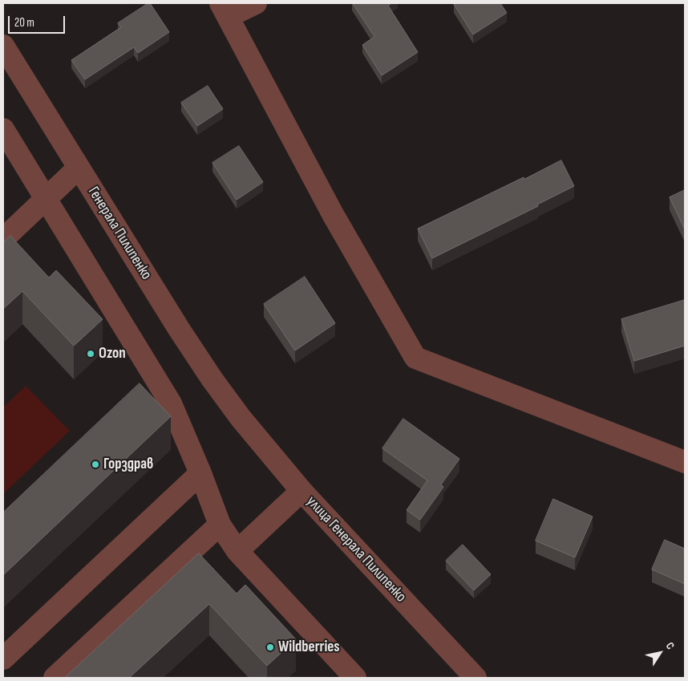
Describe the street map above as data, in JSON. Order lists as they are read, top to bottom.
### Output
{
  "streets": {
    "street": ["Генерала Пилипенко", "улица Генерала Пилипенко"]
  },
  "crossings": [
    ["Генерала Пилипенко", "улица Генерала Пилипенко"]
  ],
  "places": ["Ozon", "Горздрав", "Wildberries"],
  "scale_bar": "20 m",
  "north": "top right"
}
